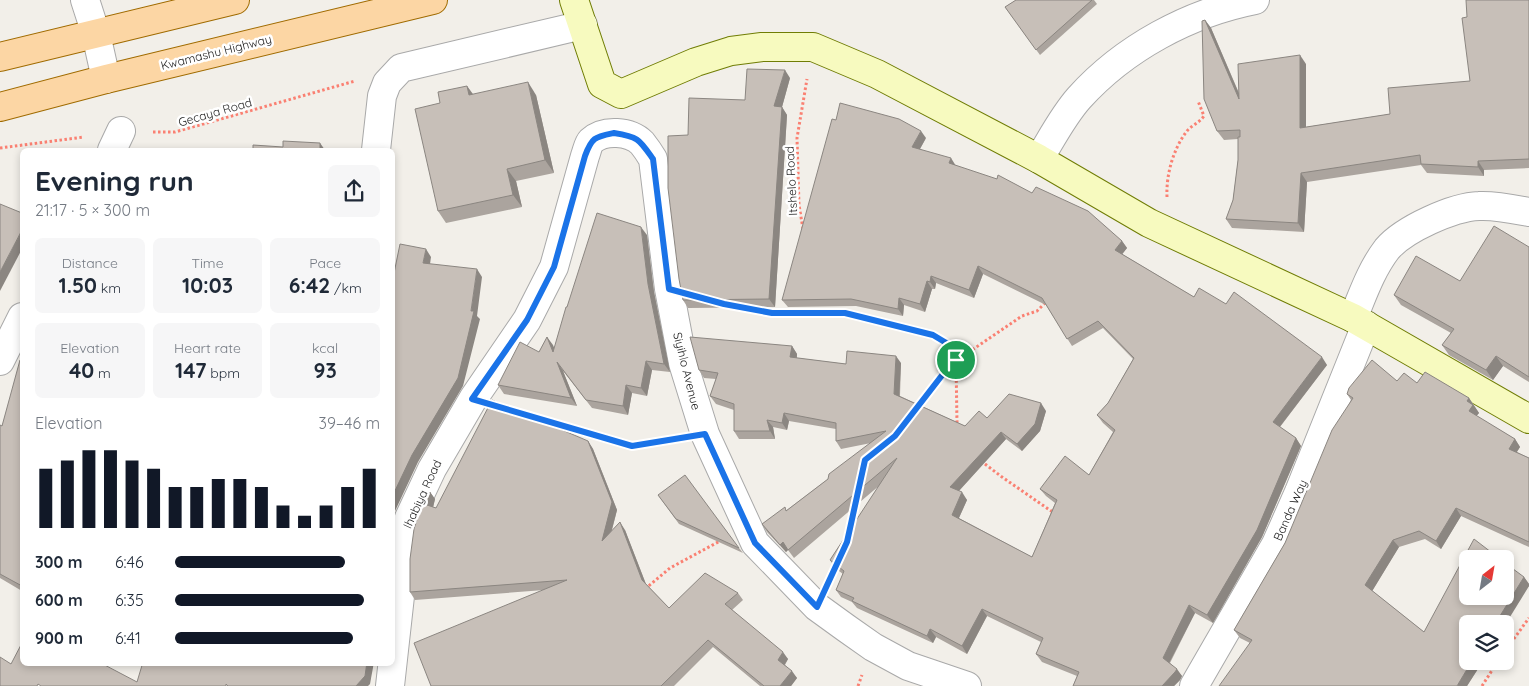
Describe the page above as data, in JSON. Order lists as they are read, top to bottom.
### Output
{
  "streets": {
    "main road": ["Kwamashu Highway"],
    "street": ["Siyihlo Avenue", "Ihabiya Road", "Banda Way"],
    "path": ["Gecaya Road", "Itshelo Road"]
  },
  "crossings": [
    ["Siyihlo Avenue", "Ihabiya Road"]
  ],
  "north": "top right",
  "page": {
    "heading": ["Evening run", "21:17 · 5 × 300 m"],
    "stats": [
      ["Distance", "1.50 km"],
      ["Time", "10:03"],
      ["Pace", "6:42 /km"],
      ["Elevation", "40 m"],
      ["Heart rate", "147 bpm"],
      ["kcal", "93"]
    ],
    "chart": ["Elevation", "39–46 m"],
    "list": [
      {
        "name": "300 m",
        "note": "6:46"
      },
      {
        "name": "600 m",
        "note": "6:35"
      },
      {
        "name": "900 m",
        "note": "6:41"
      }
    ]
  }
}
